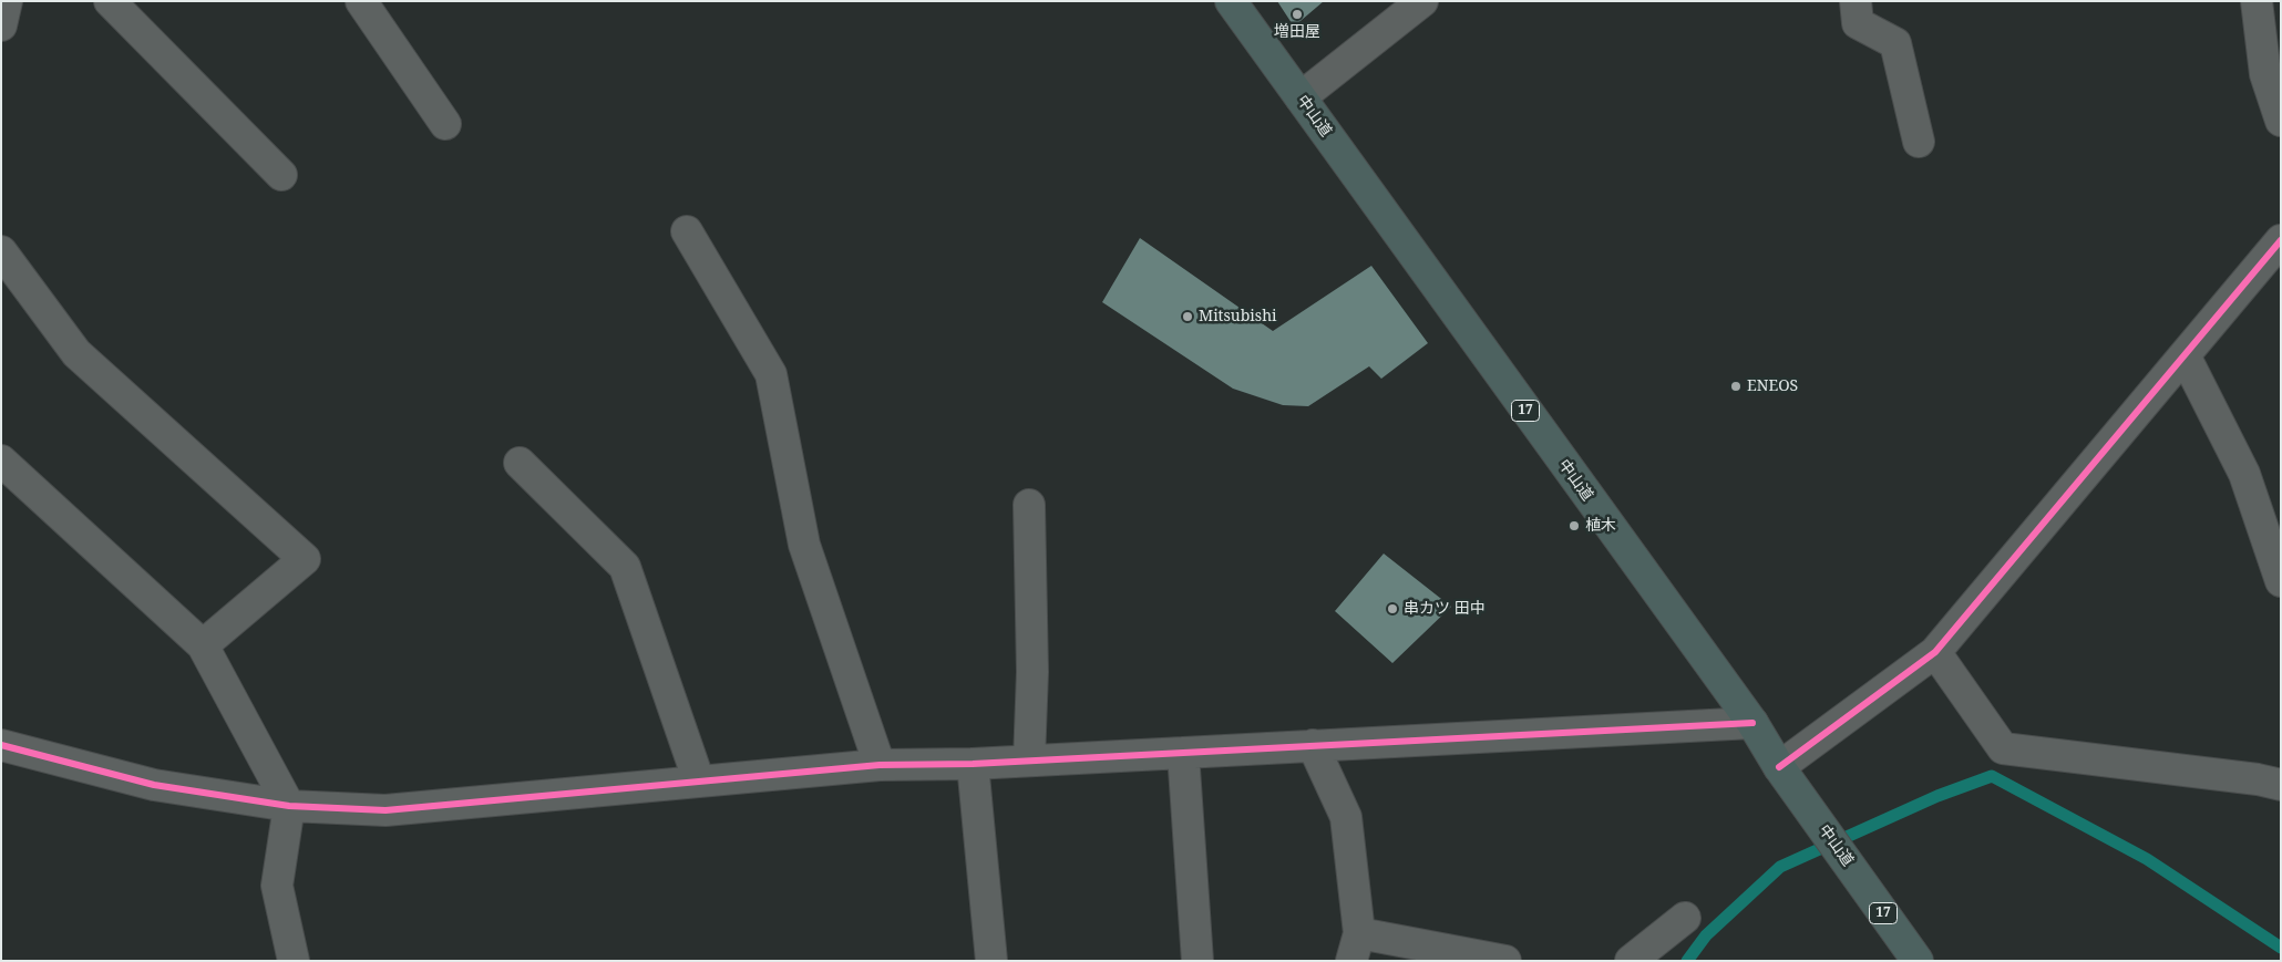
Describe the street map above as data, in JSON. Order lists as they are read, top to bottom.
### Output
{
  "streets": {
    "highway": ["中山道", "17"]
  },
  "places": [
    "増田屋",
    "Mitsubishi",
    "ENEOS",
    "植木",
    "串カツ 田中"
  ]
}
